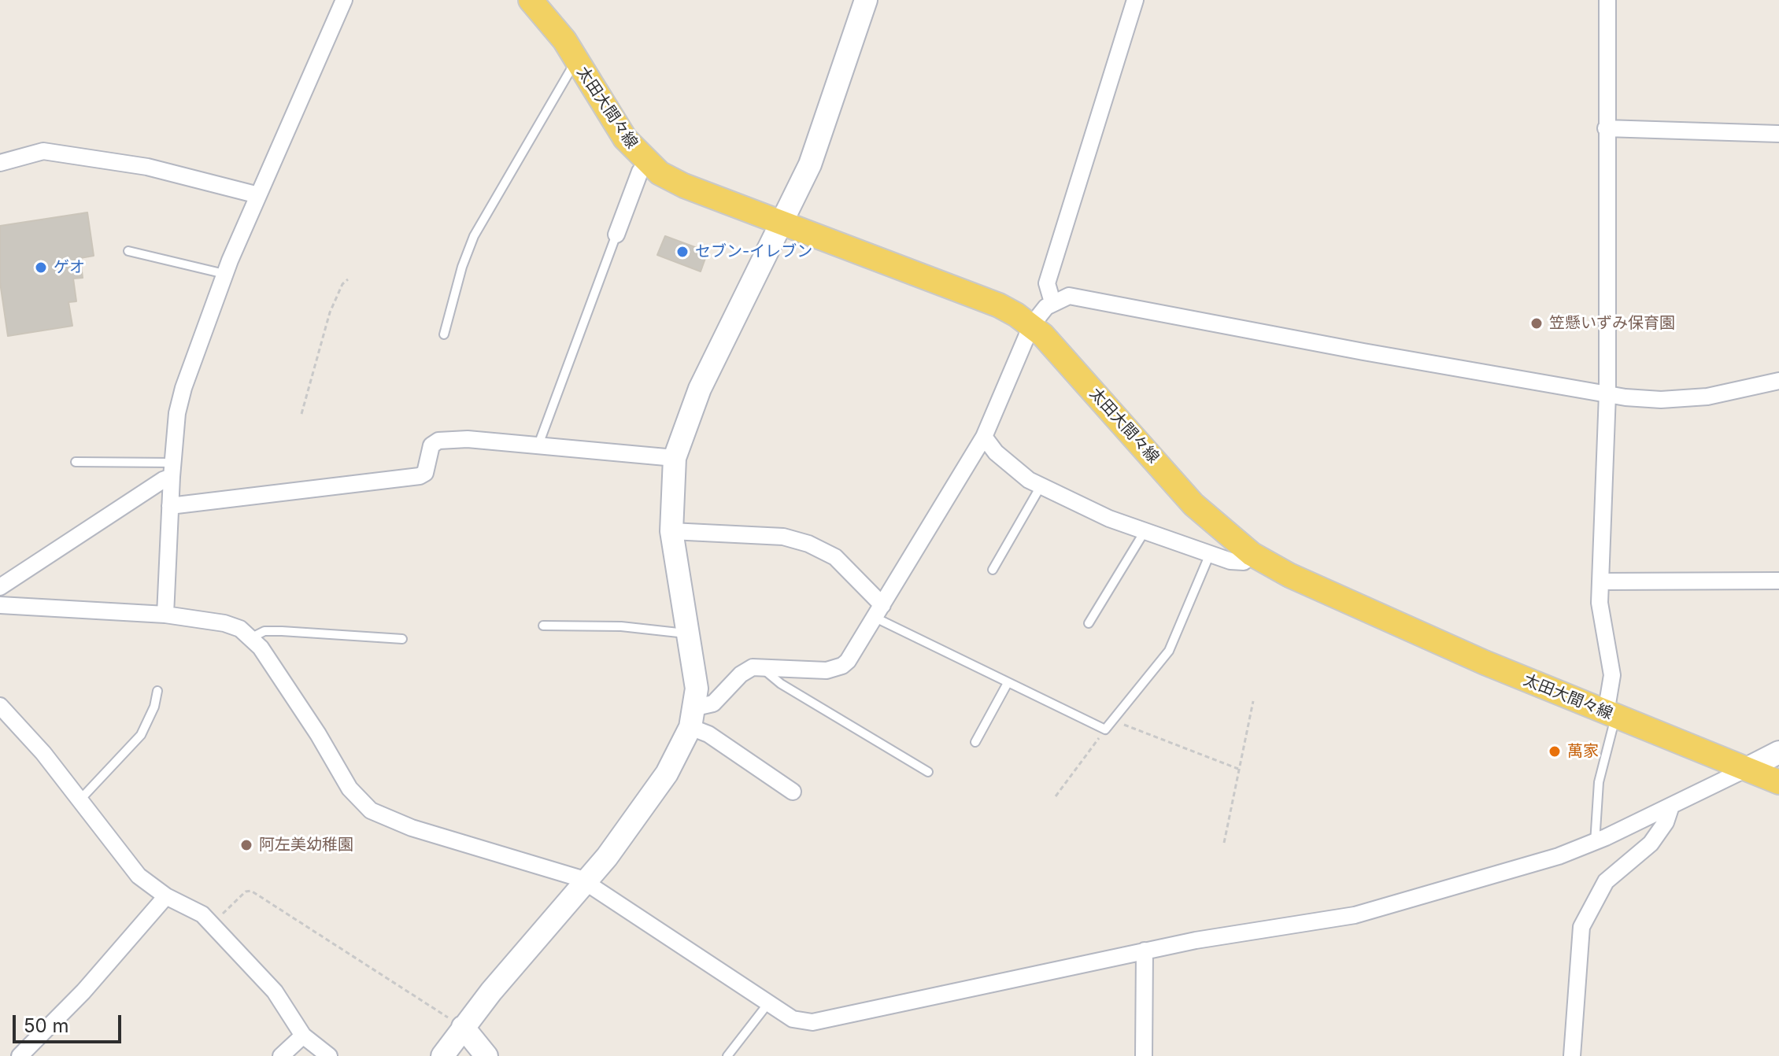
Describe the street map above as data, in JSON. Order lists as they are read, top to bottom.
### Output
{
  "streets": {
    "main road": ["太田大間々線"]
  },
  "places": [
    "セブン-イレブン",
    "ゲオ",
    "笠懸いずみ保育園",
    "萬家",
    "阿左美幼稚園"
  ],
  "scale_bar": "50 m"
}
